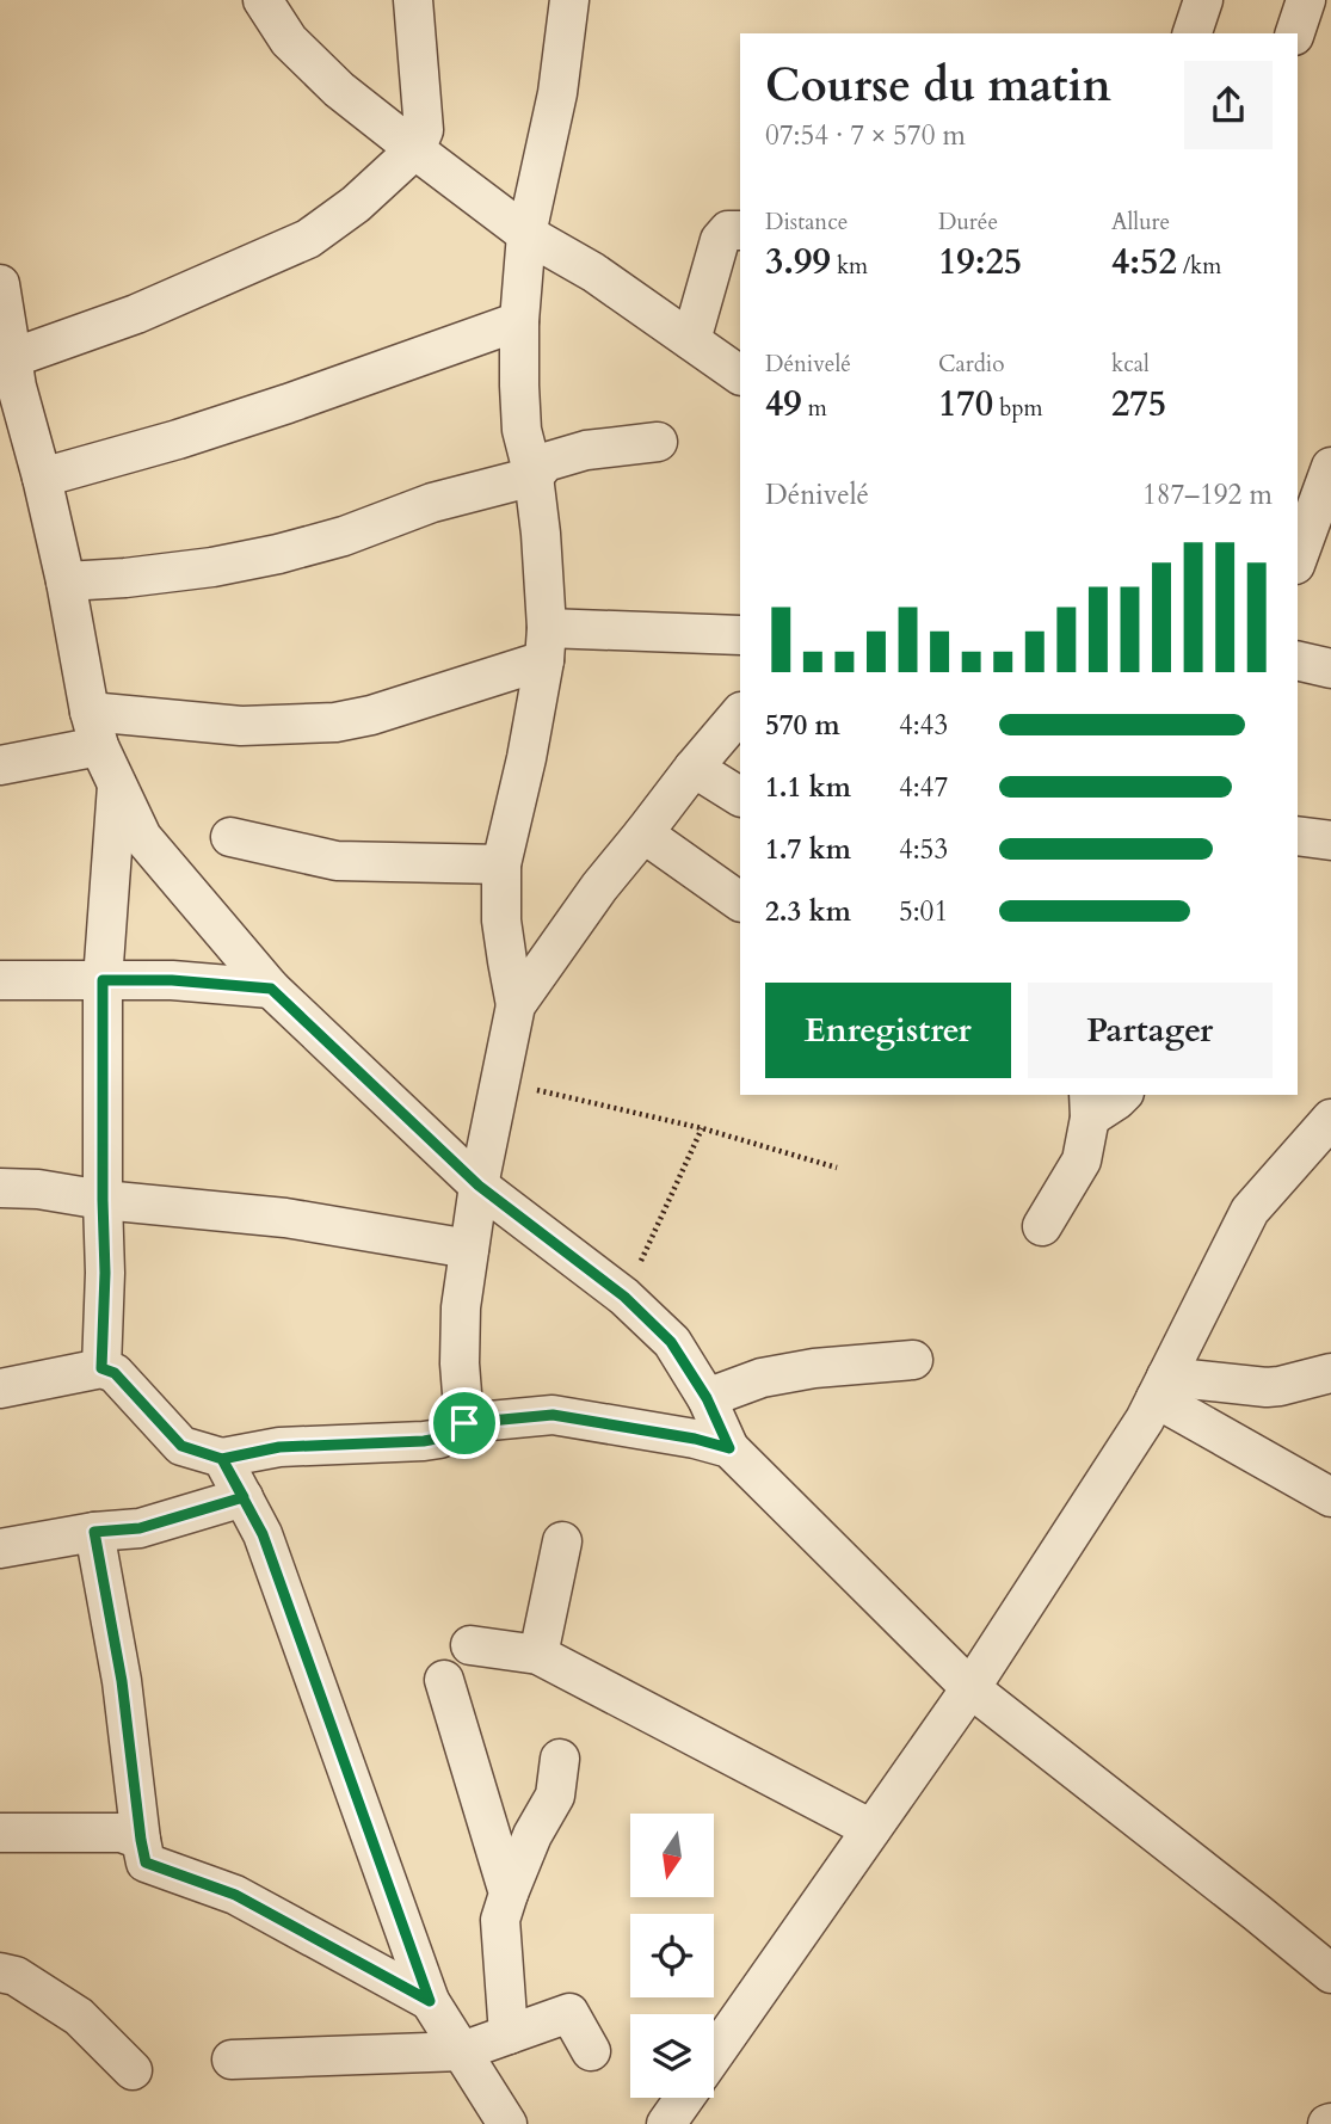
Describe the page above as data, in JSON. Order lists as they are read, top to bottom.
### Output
{
  "north": "bottom",
  "page": {
    "heading": ["Course du matin", "07:54 · 7 × 570 m"],
    "stats": [
      ["Distance", "3.99 km"],
      ["Durée", "19:25"],
      ["Allure", "4:52 /km"],
      ["Dénivelé", "49 m"],
      ["Cardio", "170 bpm"],
      ["kcal", "275"]
    ],
    "chart": ["Dénivelé", "187–192 m"],
    "list": [
      {
        "name": "570 m",
        "note": "4:43"
      },
      {
        "name": "1.1 km",
        "note": "4:47"
      },
      {
        "name": "1.7 km",
        "note": "4:53"
      },
      {
        "name": "2.3 km",
        "note": "5:01"
      }
    ],
    "buttons": ["Enregistrer", "Partager"]
  }
}
